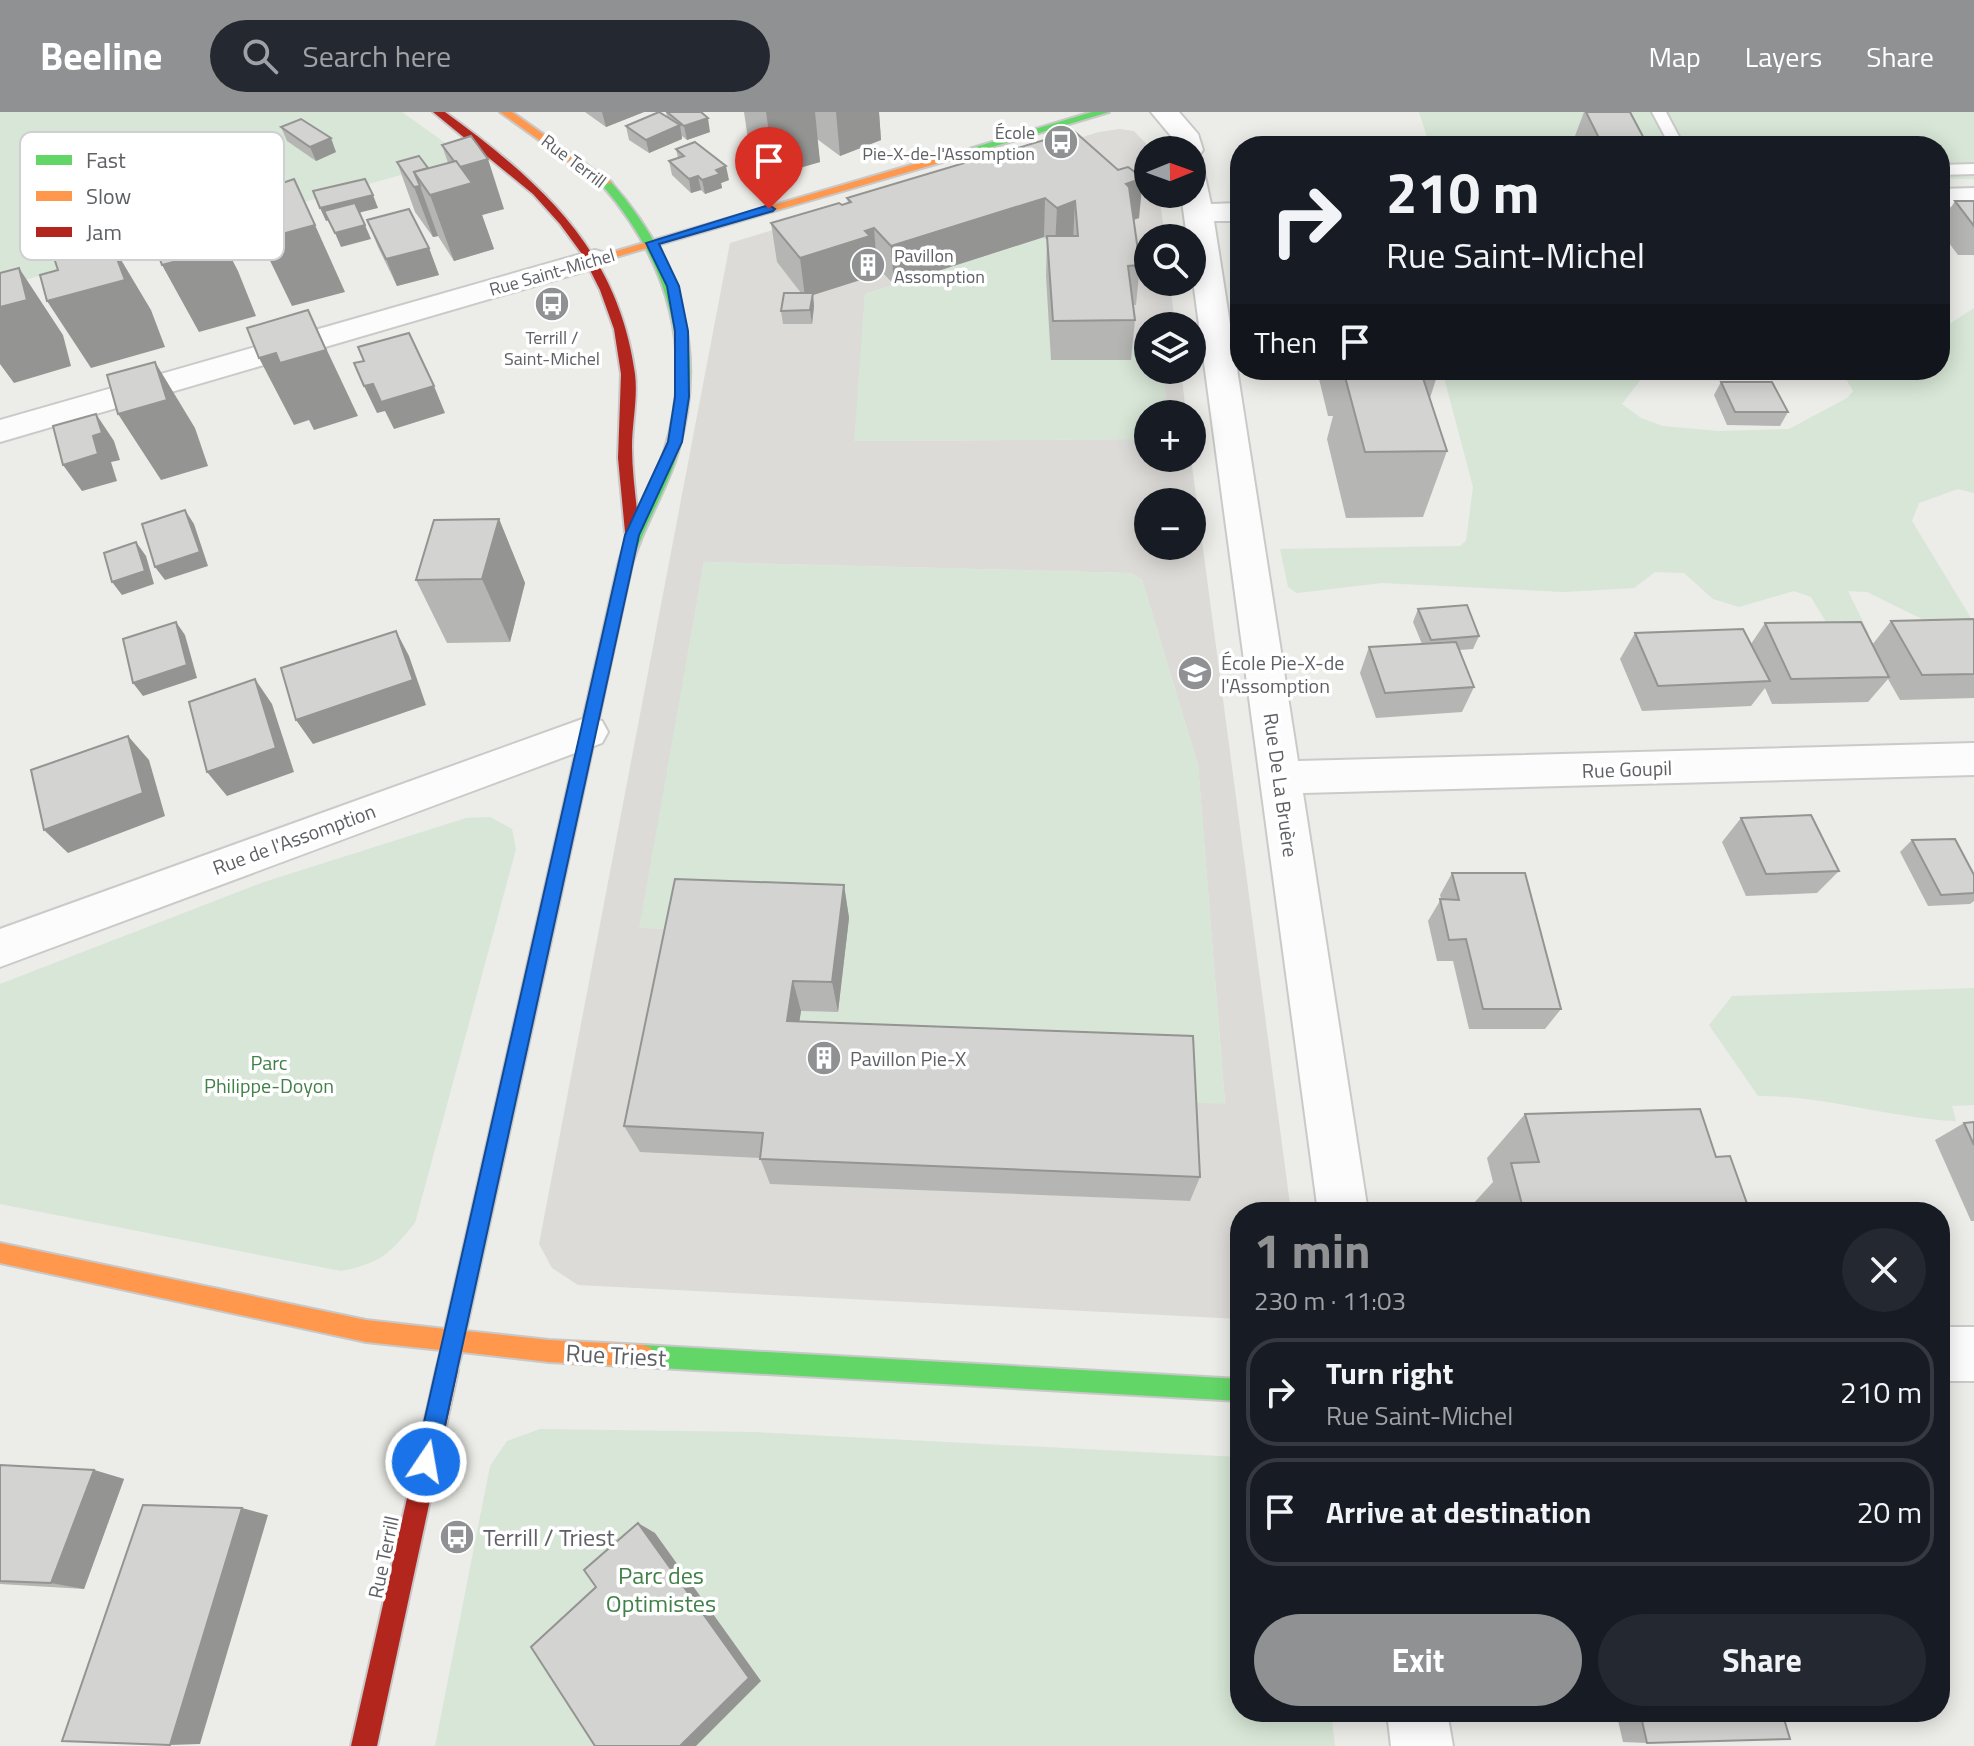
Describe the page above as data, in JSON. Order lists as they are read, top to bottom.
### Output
{
  "streets": {
    "street": [
      "Rue Terrill",
      "Rue Saint-Michel",
      "Rue Goupil",
      "Rue De La Bruère",
      "Rue de l'Assomption",
      "Rue Triest"
    ]
  },
  "crossings": [
    ["Rue Terrill", "Rue Saint-Michel"],
    ["Rue Terrill", "Rue de l'Assomption"],
    ["Rue Terrill", "Rue Triest"],
    ["Rue Goupil", "Rue De La Bruère"]
  ],
  "parks": ["Parc Philippe-Doyon", "Parc des Optimistes"],
  "places": {
    "bus stop": ["École Pie-X-de-l'Assomption", "Terrill / Saint-Michel", "Terrill / Triest"],
    "building": ["Pavillon Assomption", "Pavillon Pie-X"],
    "school or university": ["École Pie-X-de l'Assomption"]
  },
  "legend": ["Fast", "Slow", "Jam"],
  "north": "right",
  "page": {
    "header": "Beeline",
    "search": "Search here",
    "nav": ["Map", "Layers", "Share"],
    "map_buttons": ["+", "−"],
    "turn": ["210 m", "Rue Saint-Michel"],
    "then": "Then",
    "heading": ["1 min", "230 m · 11:03"],
    "list": [
      {
        "name": "Turn right",
        "note": "Rue Saint-Michel",
        "value": "210 m"
      },
      {
        "name": "Arrive at destination",
        "value": "20 m"
      }
    ],
    "buttons": ["Exit", "Share"]
  }
}
